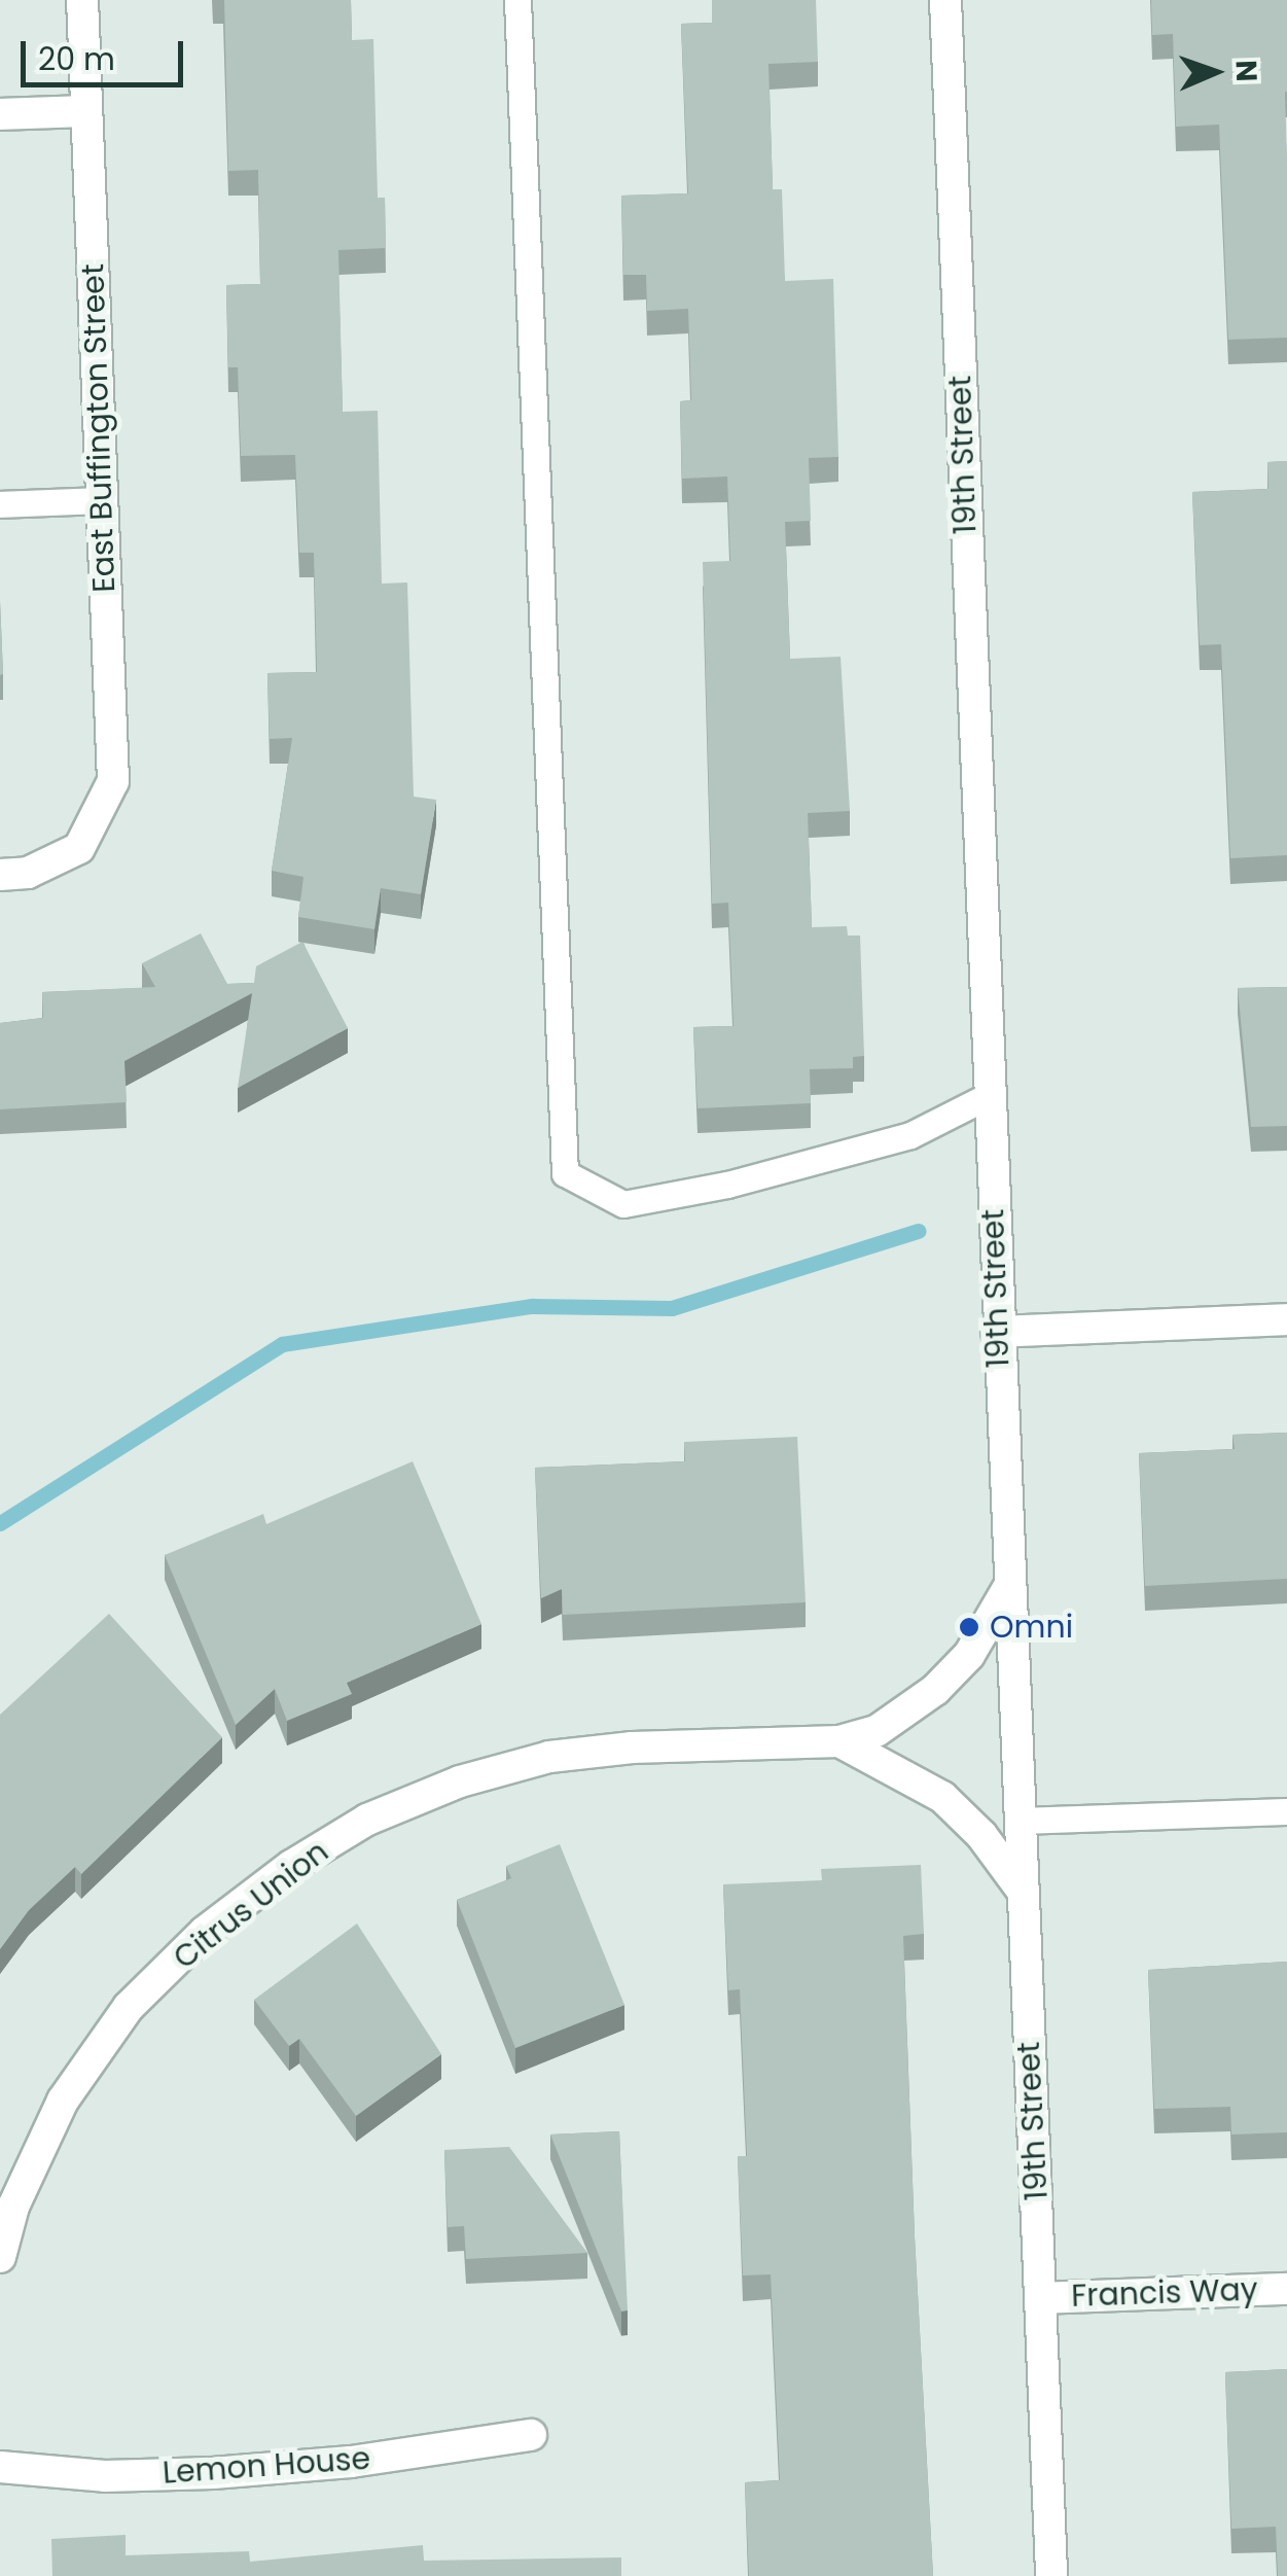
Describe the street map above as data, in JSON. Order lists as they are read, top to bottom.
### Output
{
  "streets": {
    "street": [
      "East Buffington Street",
      "19th Street",
      "Citrus Union",
      "Francis Way",
      "Lemon House"
    ]
  },
  "crossings": [
    ["19th Street", "Citrus Union"],
    ["19th Street", "Francis Way"]
  ],
  "places": ["Omni"],
  "scale_bar": "20 m",
  "north": "right"
}
